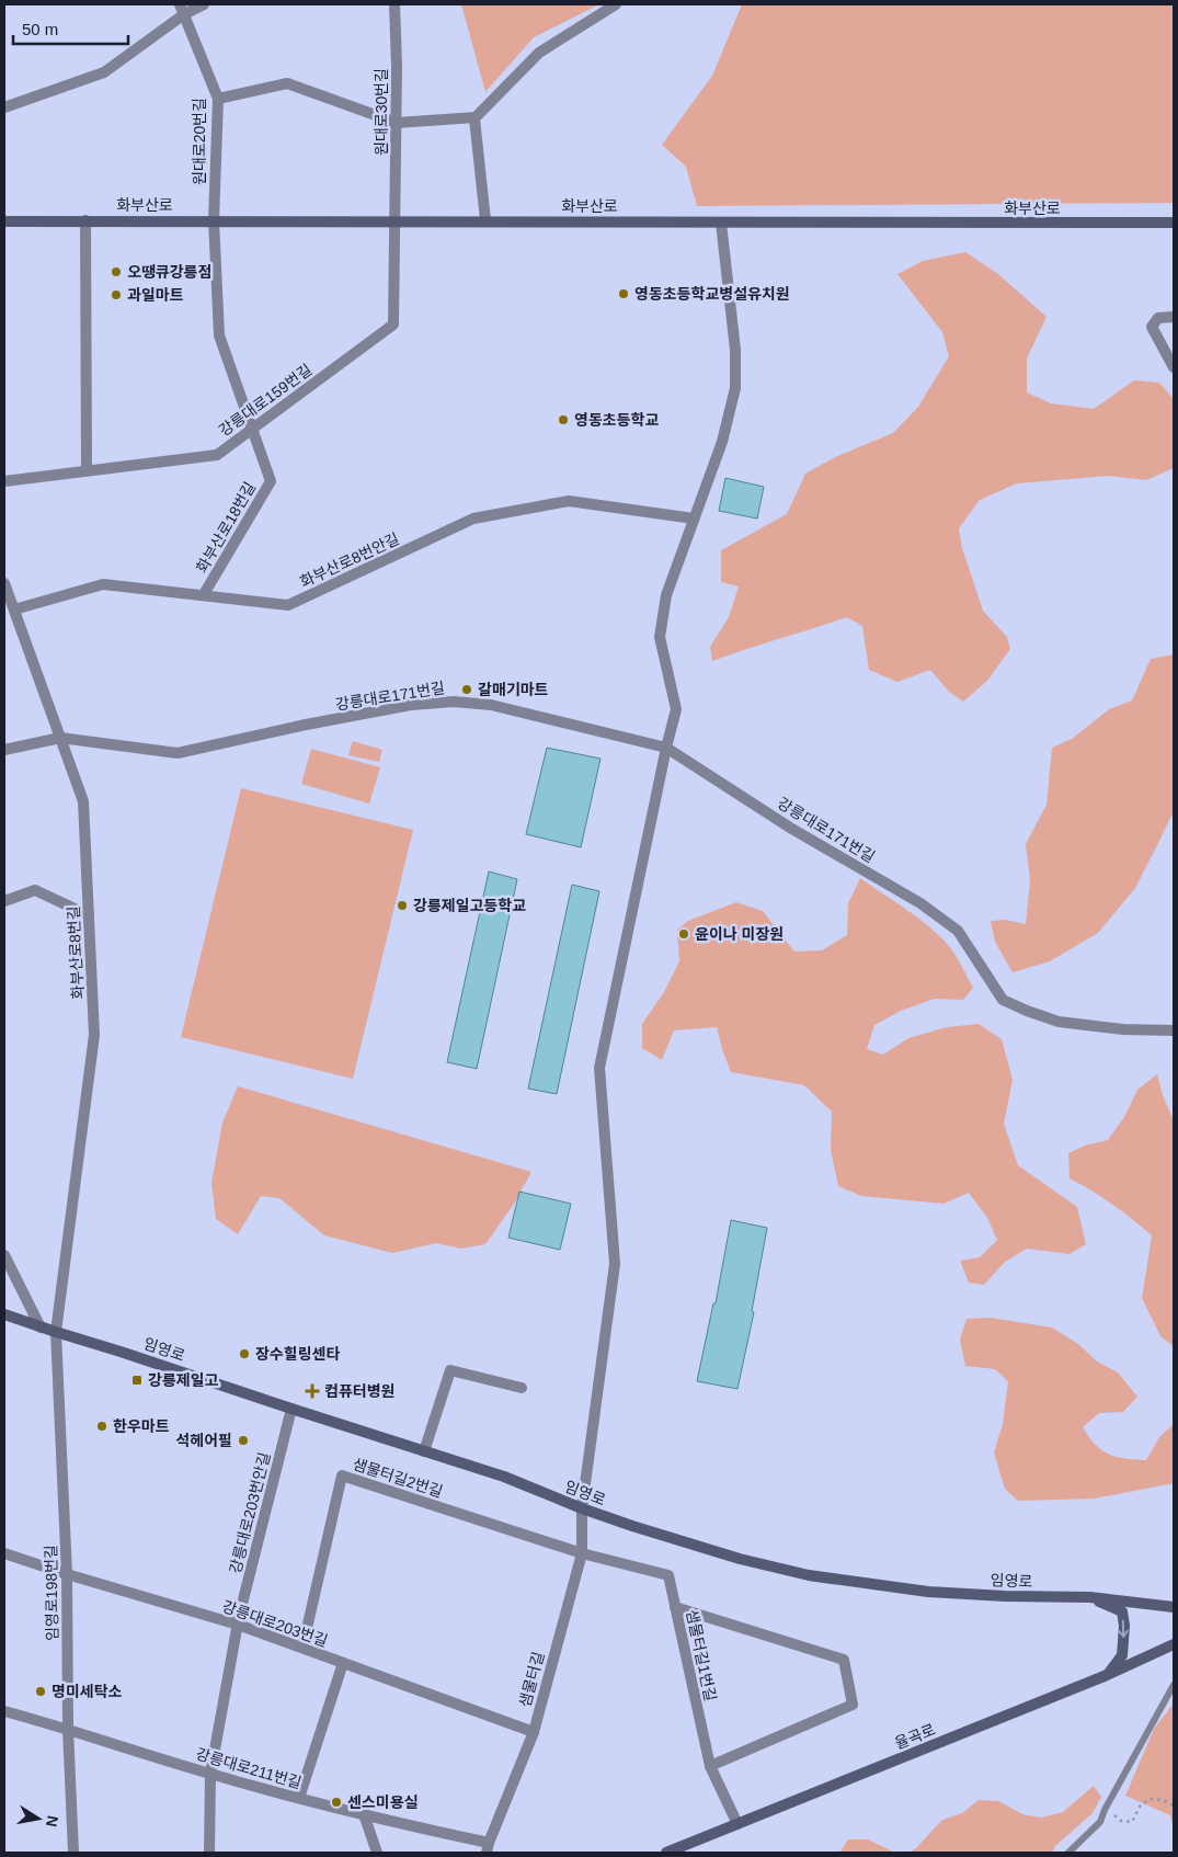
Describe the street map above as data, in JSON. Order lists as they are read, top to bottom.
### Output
{
  "streets": {
    "street": [
      "원대로30번길",
      "원대로20번길",
      "화부산로",
      "강릉대로159번길",
      "화부산로18번길",
      "화부산로8번안길",
      "강릉대로171번길",
      "화부산로8번길",
      "임영로",
      "샘물터길2번길",
      "강릉대로203번안길",
      "임영로198번길",
      "강릉대로203번길",
      "샘물터길1번길",
      "샘물터길",
      "율곡로",
      "강릉대로211번길"
    ]
  },
  "crossings": [
    ["원대로30번길", "화부산로"],
    ["원대로30번길", "강릉대로159번길"],
    ["원대로20번길", "화부산로"],
    ["원대로20번길", "화부산로18번길"],
    ["화부산로", "강릉대로159번길"],
    ["화부산로", "화부산로18번길"],
    ["화부산로", "샘물터길"],
    ["강릉대로159번길", "화부산로18번길"],
    ["화부산로18번길", "화부산로8번안길"],
    ["화부산로8번안길", "화부산로8번길"],
    ["화부산로8번안길", "샘물터길"],
    ["강릉대로171번길", "화부산로8번길"],
    ["강릉대로171번길", "샘물터길"],
    ["화부산로8번길", "임영로"],
    ["화부산로8번길", "임영로198번길"],
    ["임영로", "강릉대로203번안길"],
    ["임영로", "임영로198번길"],
    ["임영로", "샘물터길"],
    ["샘물터길2번길", "강릉대로203번길"],
    ["샘물터길2번길", "샘물터길1번길"],
    ["샘물터길2번길", "샘물터길"],
    ["강릉대로203번안길", "강릉대로203번길"],
    ["강릉대로203번안길", "강릉대로211번길"],
    ["임영로198번길", "강릉대로203번길"],
    ["임영로198번길", "강릉대로211번길"],
    ["강릉대로203번길", "샘물터길"],
    ["샘물터길1번길", "샘물터길"],
    ["샘물터길1번길", "율곡로"],
    ["샘물터길", "강릉대로211번길"]
  ],
  "places": {
    "other": [
      "오땡큐강릉점",
      "영동초등학교병설유치원",
      "과일마트",
      "영동초등학교",
      "갈매기마트",
      "강릉제일고등학교",
      "윤이나 미장원",
      "장수힐링센타",
      "한우마트",
      "석헤어필",
      "명미세탁소",
      "센스미용실"
    ],
    "transit": ["강릉제일고"],
    "health": ["컴퓨터병원"]
  },
  "scale_bar": "50 m",
  "north": "right"
}
